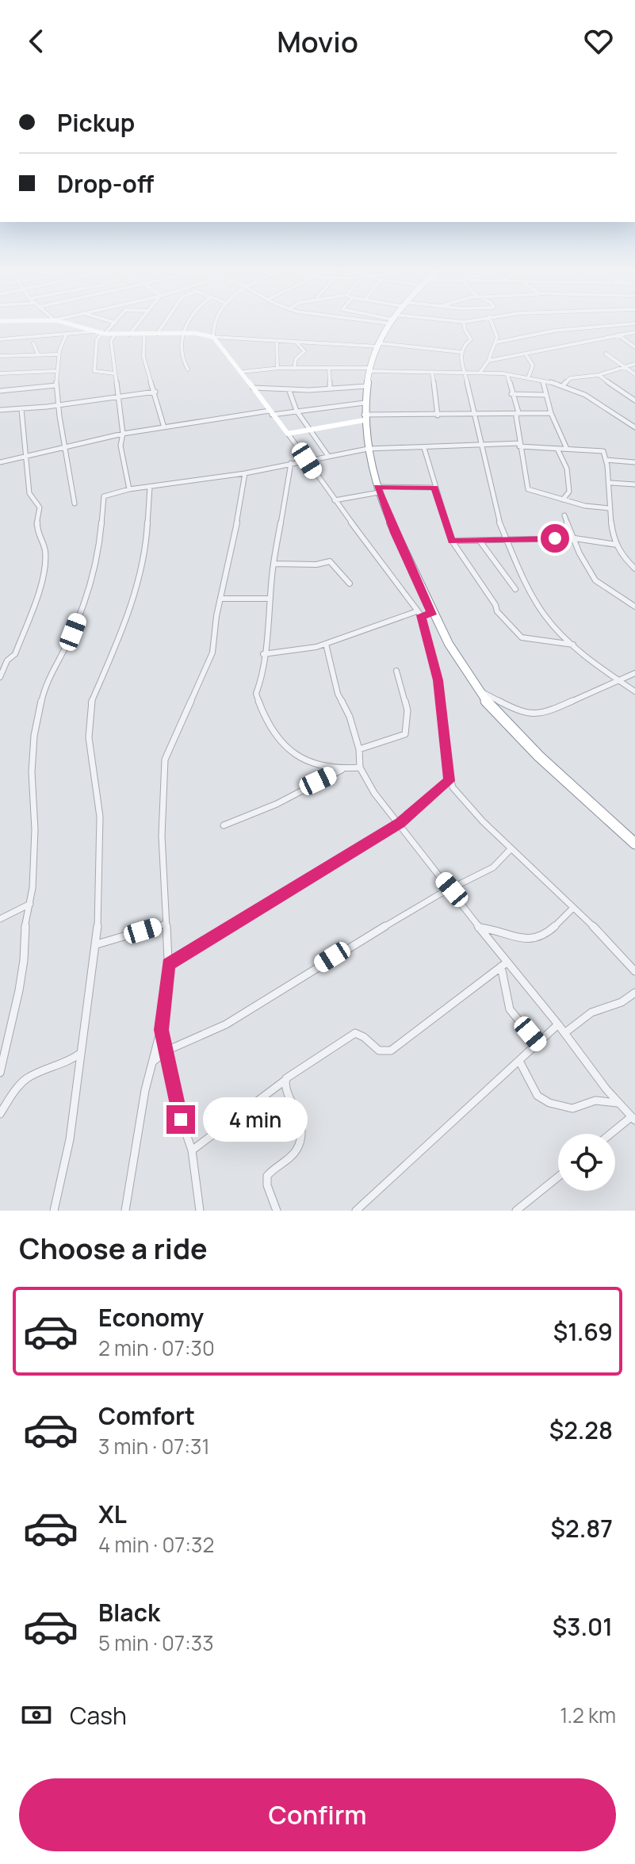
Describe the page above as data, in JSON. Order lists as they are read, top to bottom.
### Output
{
  "page": {
    "header": "Movio",
    "banner": ["Pickup", "Drop-off"],
    "bubble": "4 min",
    "heading": "Choose a ride",
    "list": [
      {
        "name": "Economy",
        "note": "2 min · 07:30",
        "value": "$1.69"
      },
      {
        "name": "Comfort",
        "note": "3 min · 07:31",
        "value": "$2.28"
      },
      {
        "name": "XL",
        "note": "4 min · 07:32",
        "value": "$2.87"
      },
      {
        "name": "Black",
        "note": "5 min · 07:33",
        "value": "$3.01"
      }
    ],
    "pay": ["Cash", "1.2 km"],
    "buttons": "Confirm"
  }
}
